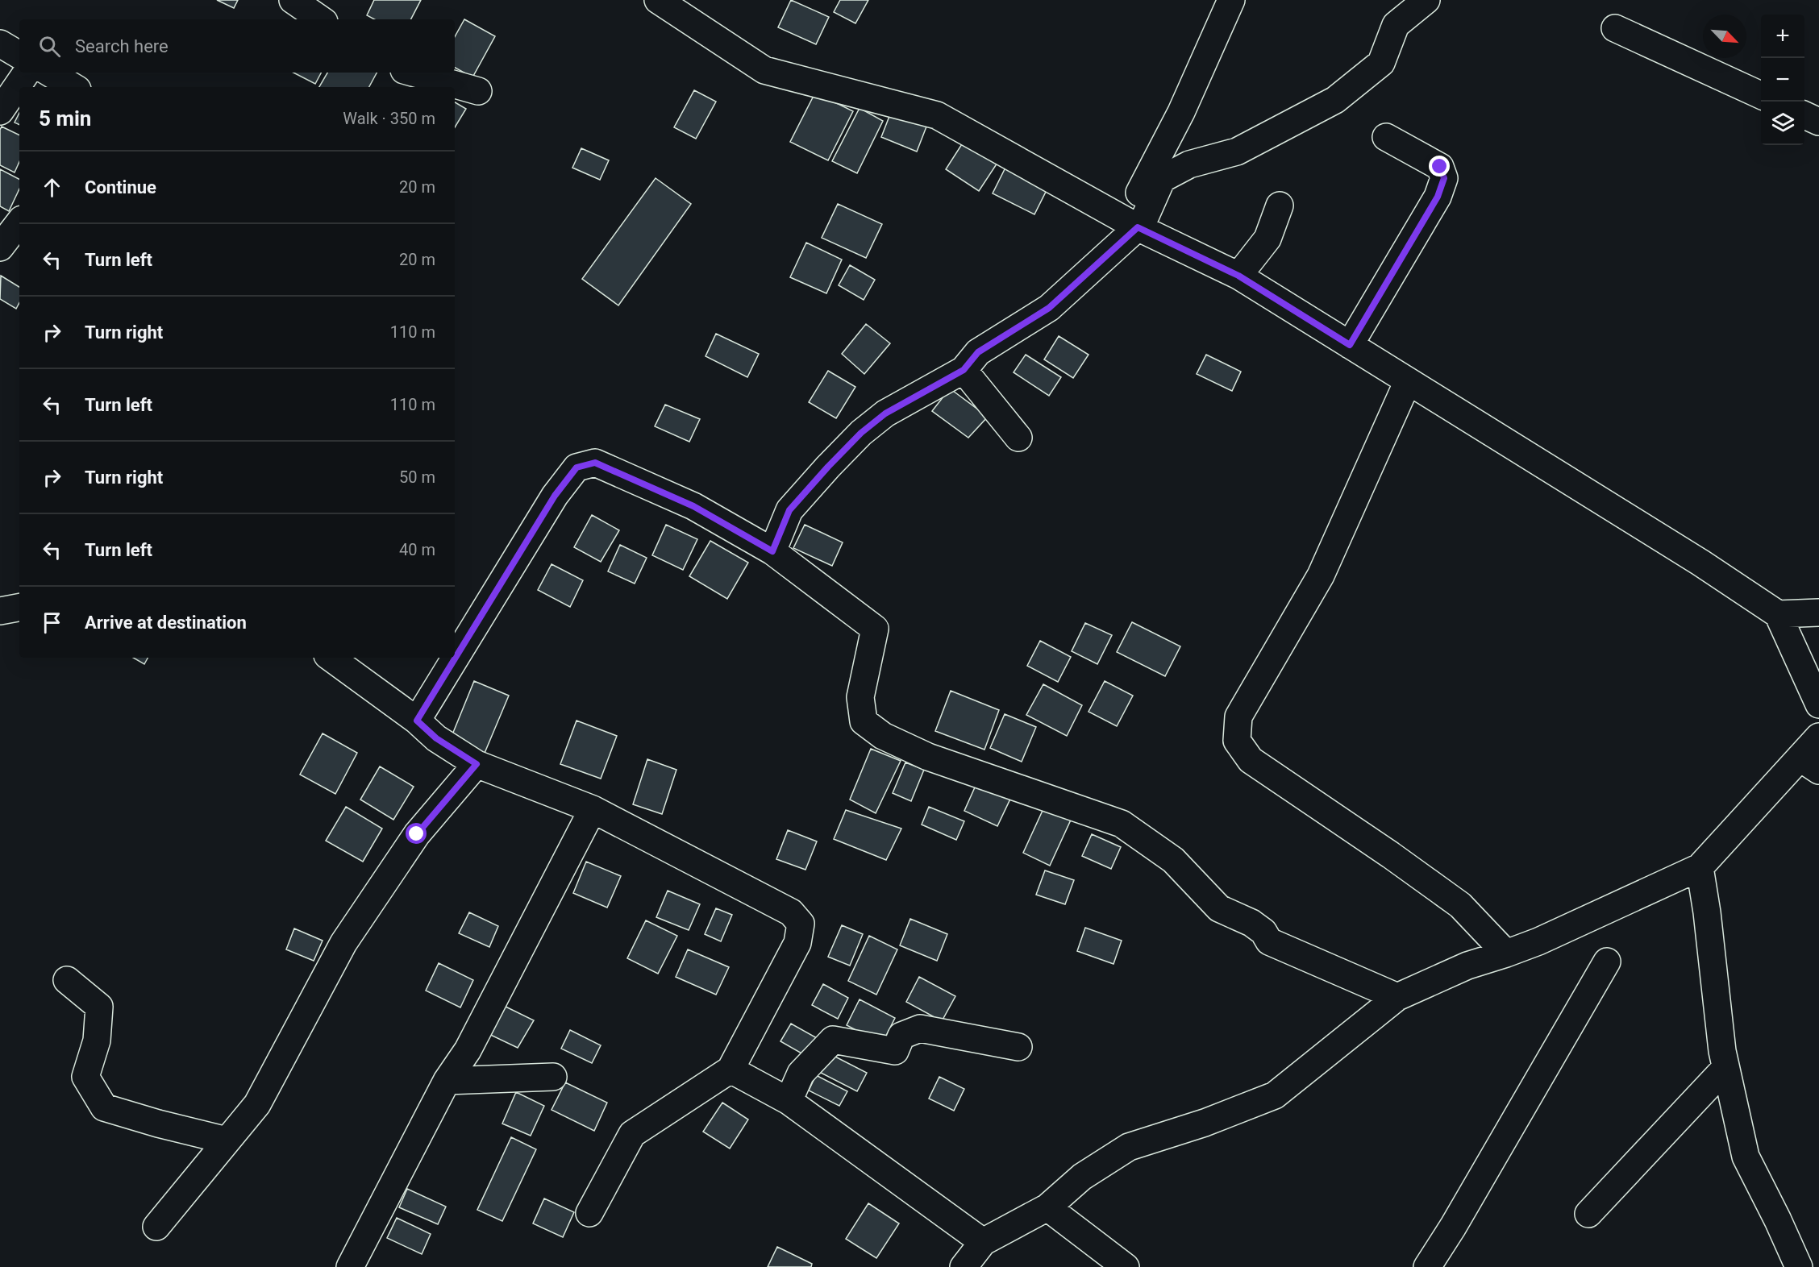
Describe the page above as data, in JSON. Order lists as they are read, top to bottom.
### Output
{
  "north": "bottom right",
  "page": {
    "map_buttons": ["+", "−"],
    "search": "Search here",
    "heading": ["5 min", "Walk · 350 m"],
    "list": [
      ["Continue", "20 m"],
      ["Turn left", "20 m"],
      ["Turn right", "110 m"],
      ["Turn left", "110 m"],
      ["Turn right", "50 m"],
      ["Turn left", "40 m"],
      "Arrive at destination"
    ]
  }
}
